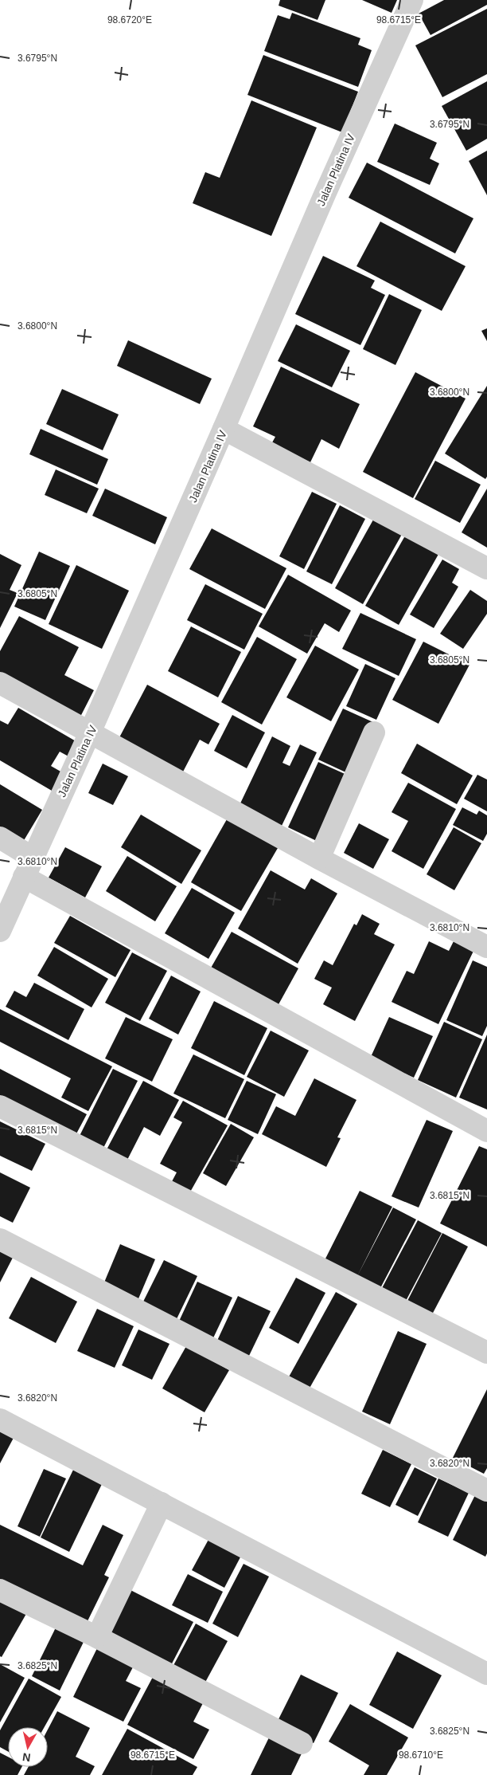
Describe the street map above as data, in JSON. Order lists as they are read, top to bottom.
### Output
{
  "streets": {
    "street": ["Jalan Platina IV"]
  },
  "north": "bottom",
  "coordinates": [
    "98.6720°E",
    "98.6715°E",
    "3.6795°N",
    "3.6800°N",
    "3.6805°N",
    "3.6810°N",
    "3.6815°N",
    "3.6820°N",
    "3.6825°N",
    "98.6710°E"
  ]
}
